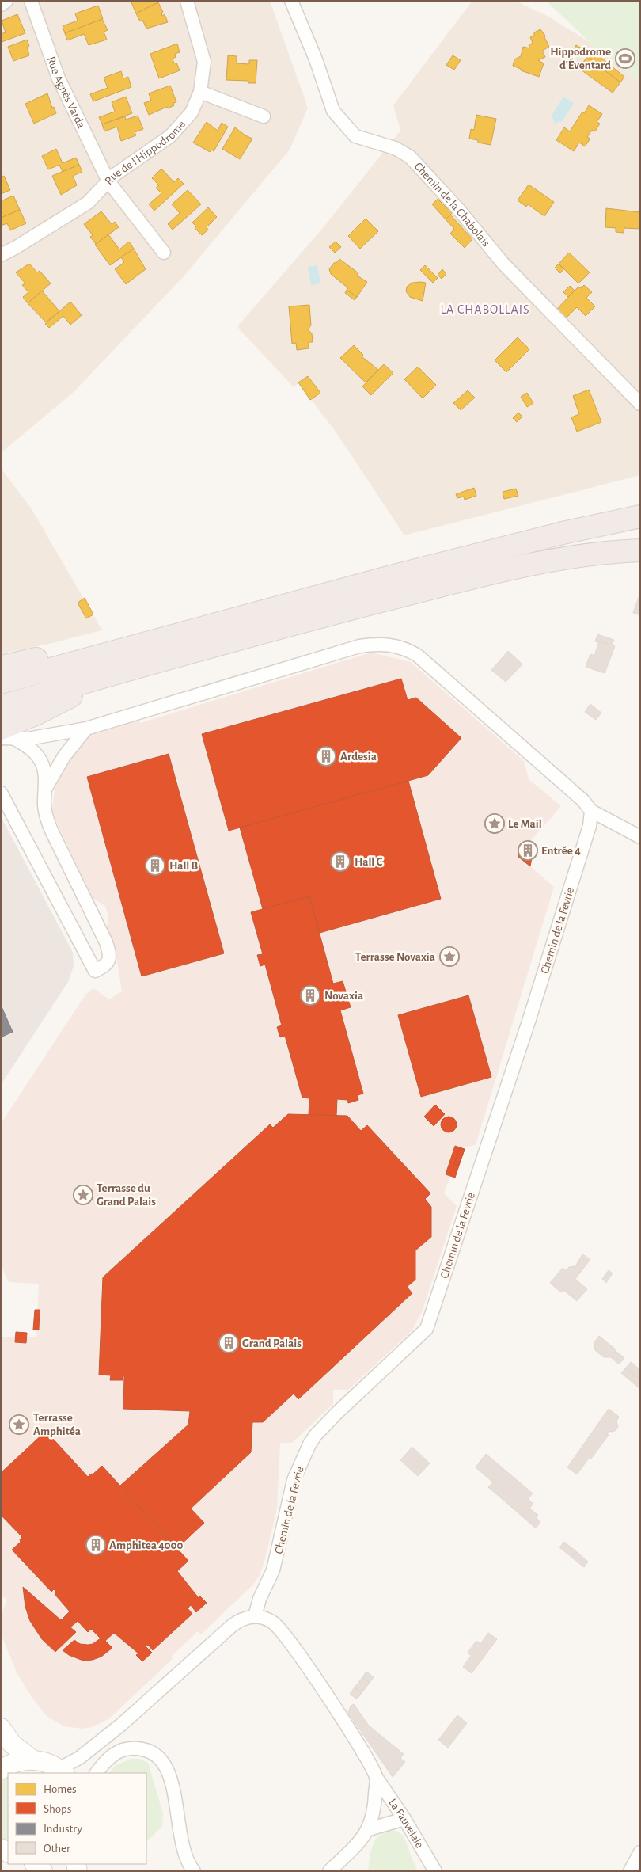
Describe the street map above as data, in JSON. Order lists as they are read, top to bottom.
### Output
{
  "streets": {
    "street": [
      "Rue Agnès Varda",
      "Rue de l'Hippodrome",
      "Chemin de la Chabolais",
      "Chemin de la Fevrie",
      "La Fauvelaie"
    ]
  },
  "crossings": [
    ["Rue Agnès Varda", "Rue de l'Hippodrome"],
    ["Chemin de la Fevrie", "La Fauvelaie"]
  ],
  "districts": ["LA CHABOLLAIS"],
  "places": {
    "sports": ["Hippodrome d'Éventard"],
    "building": [
      "Ardesia",
      "Entrée 4",
      "Hall C",
      "Hall B",
      "Novaxia",
      "Grand Palais",
      "Amphitea 4000"
    ],
    "place": [
      "Le Mail",
      "Terrasse Novaxia",
      "Terrasse du Grand Palais",
      "Terrasse Amphitéa"
    ]
  },
  "legend": [
    "Homes",
    "Shops",
    "Industry",
    "Other"
  ]
}
